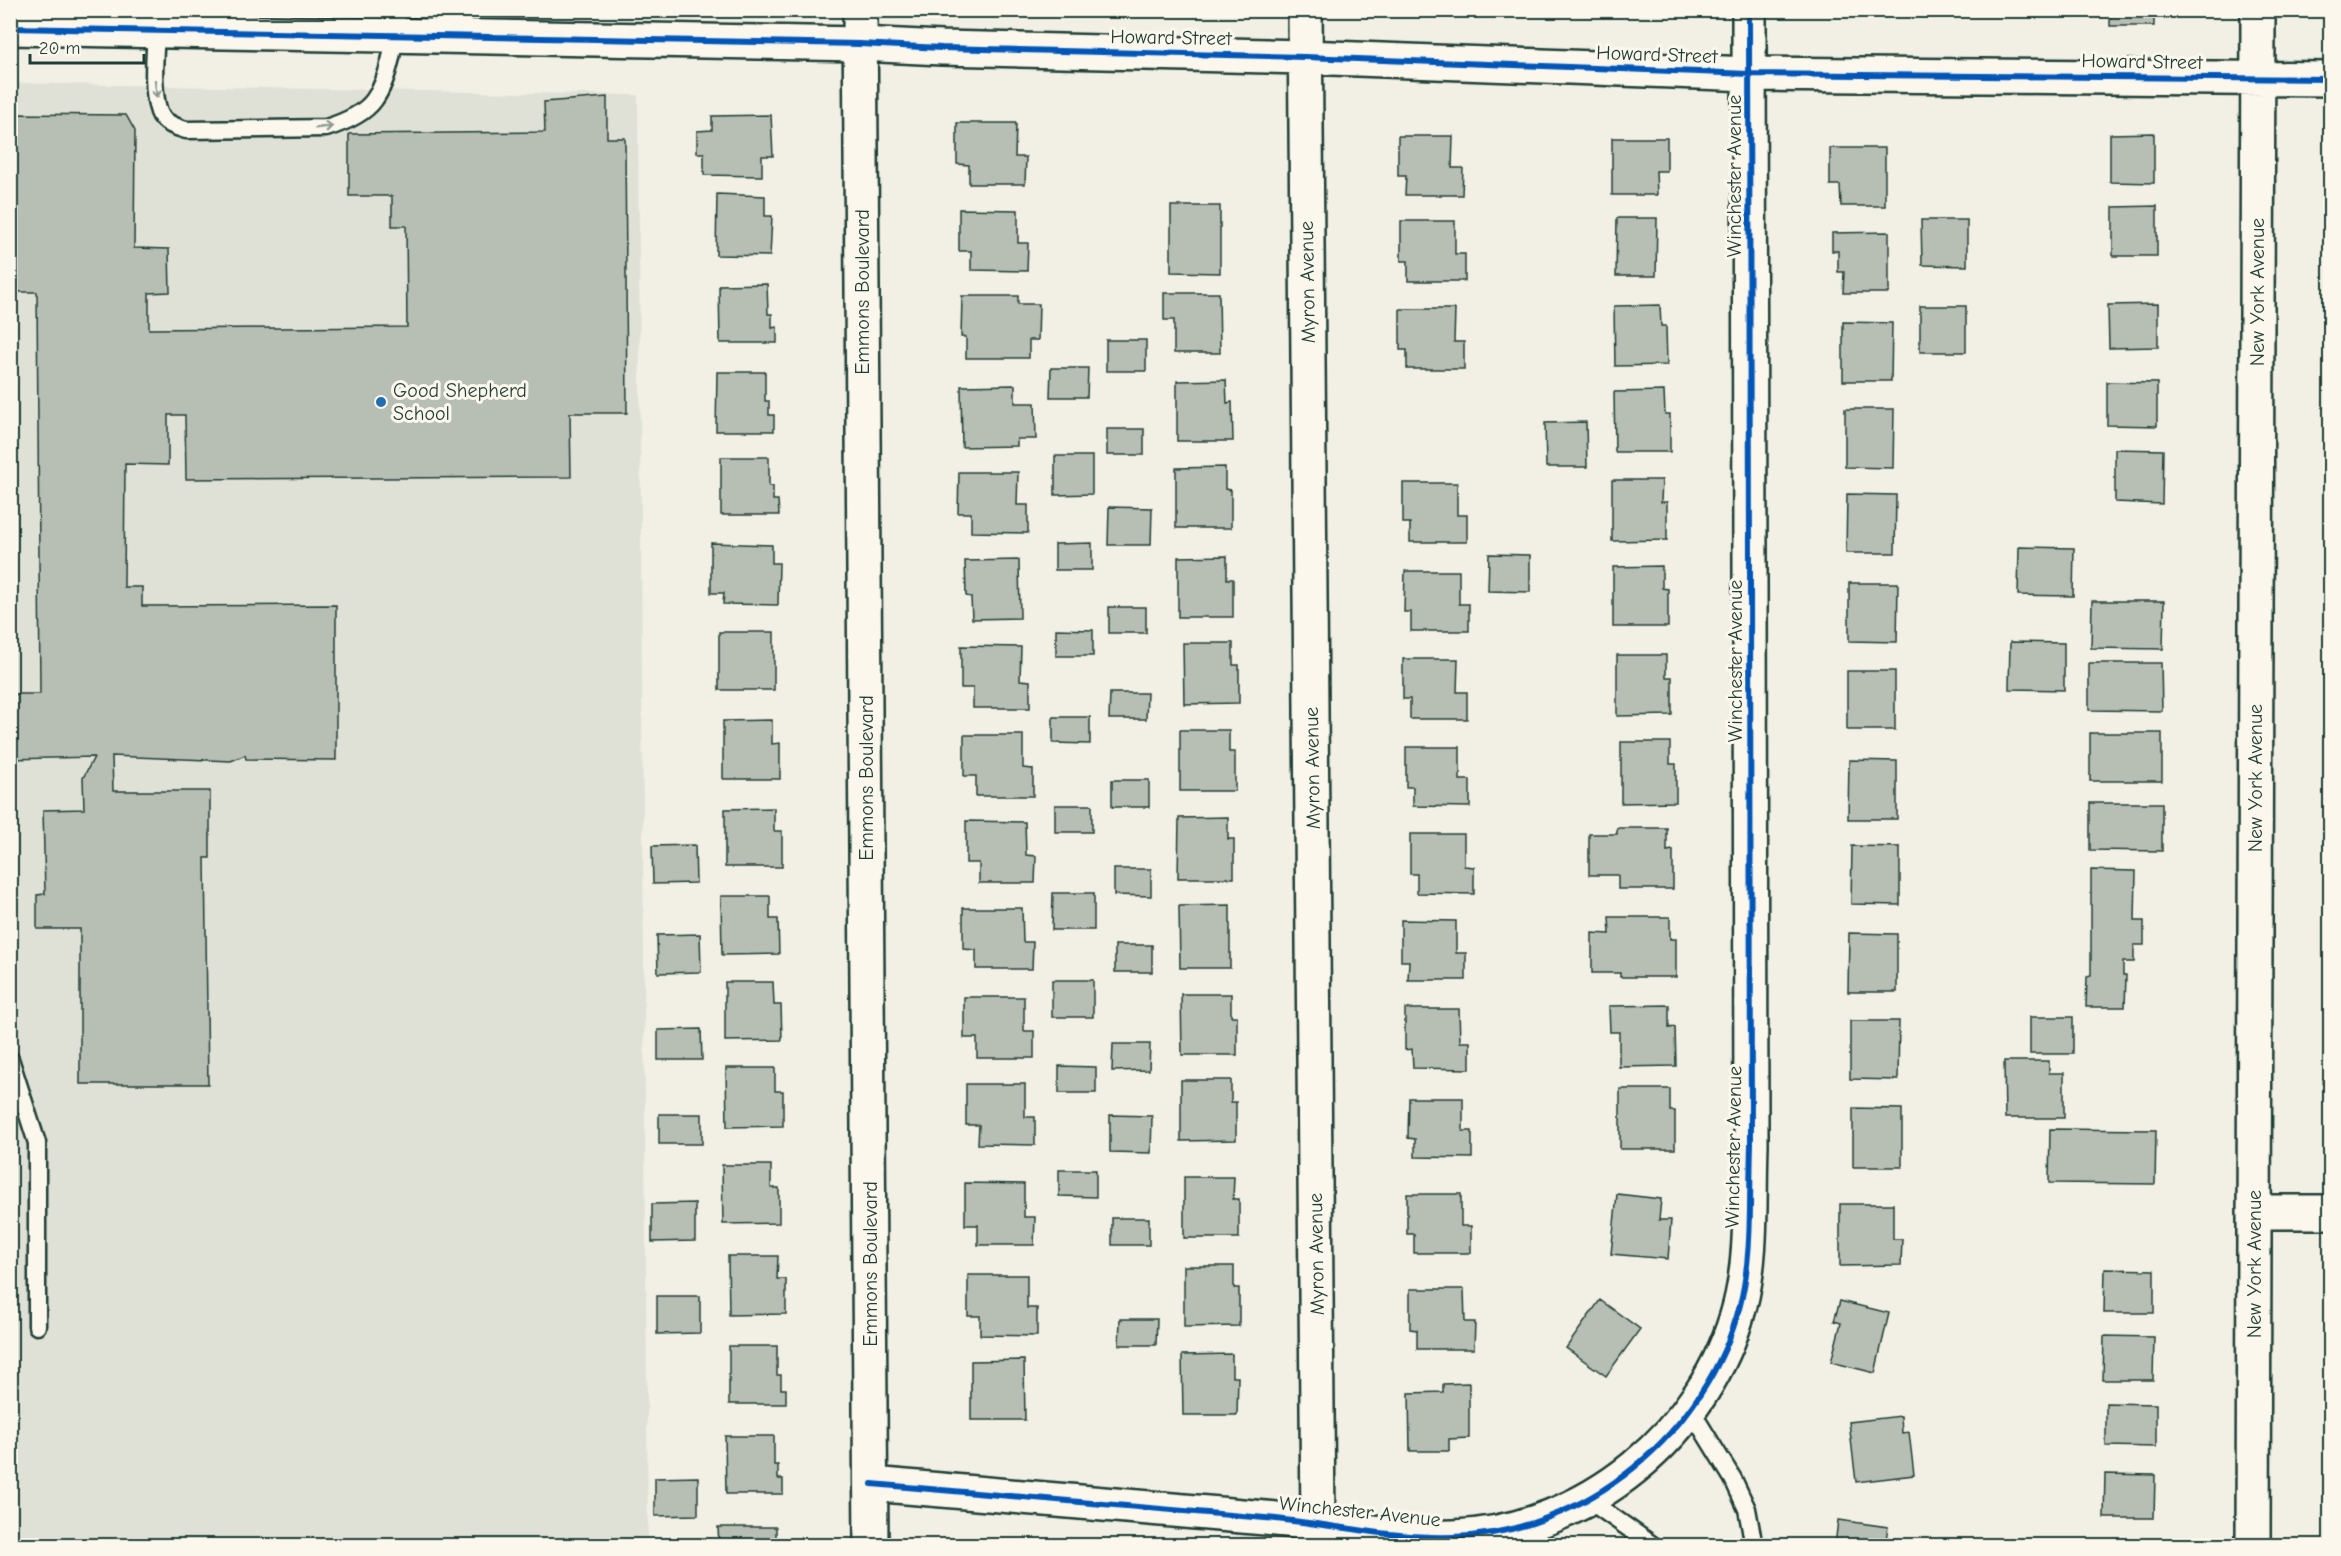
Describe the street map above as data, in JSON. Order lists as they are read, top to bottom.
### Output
{
  "streets": {
    "street": [
      "Howard Street",
      "Winchester Avenue",
      "Myron Avenue",
      "Emmons Boulevard",
      "New York Avenue"
    ]
  },
  "crossings": [
    ["Howard Street", "Winchester Avenue"],
    ["Howard Street", "Myron Avenue"],
    ["Howard Street", "Emmons Boulevard"],
    ["Howard Street", "New York Avenue"],
    ["Winchester Avenue", "Myron Avenue"],
    ["Winchester Avenue", "Emmons Boulevard"]
  ],
  "places": ["Good Shepherd School"],
  "scale_bar": "20 m"
}
